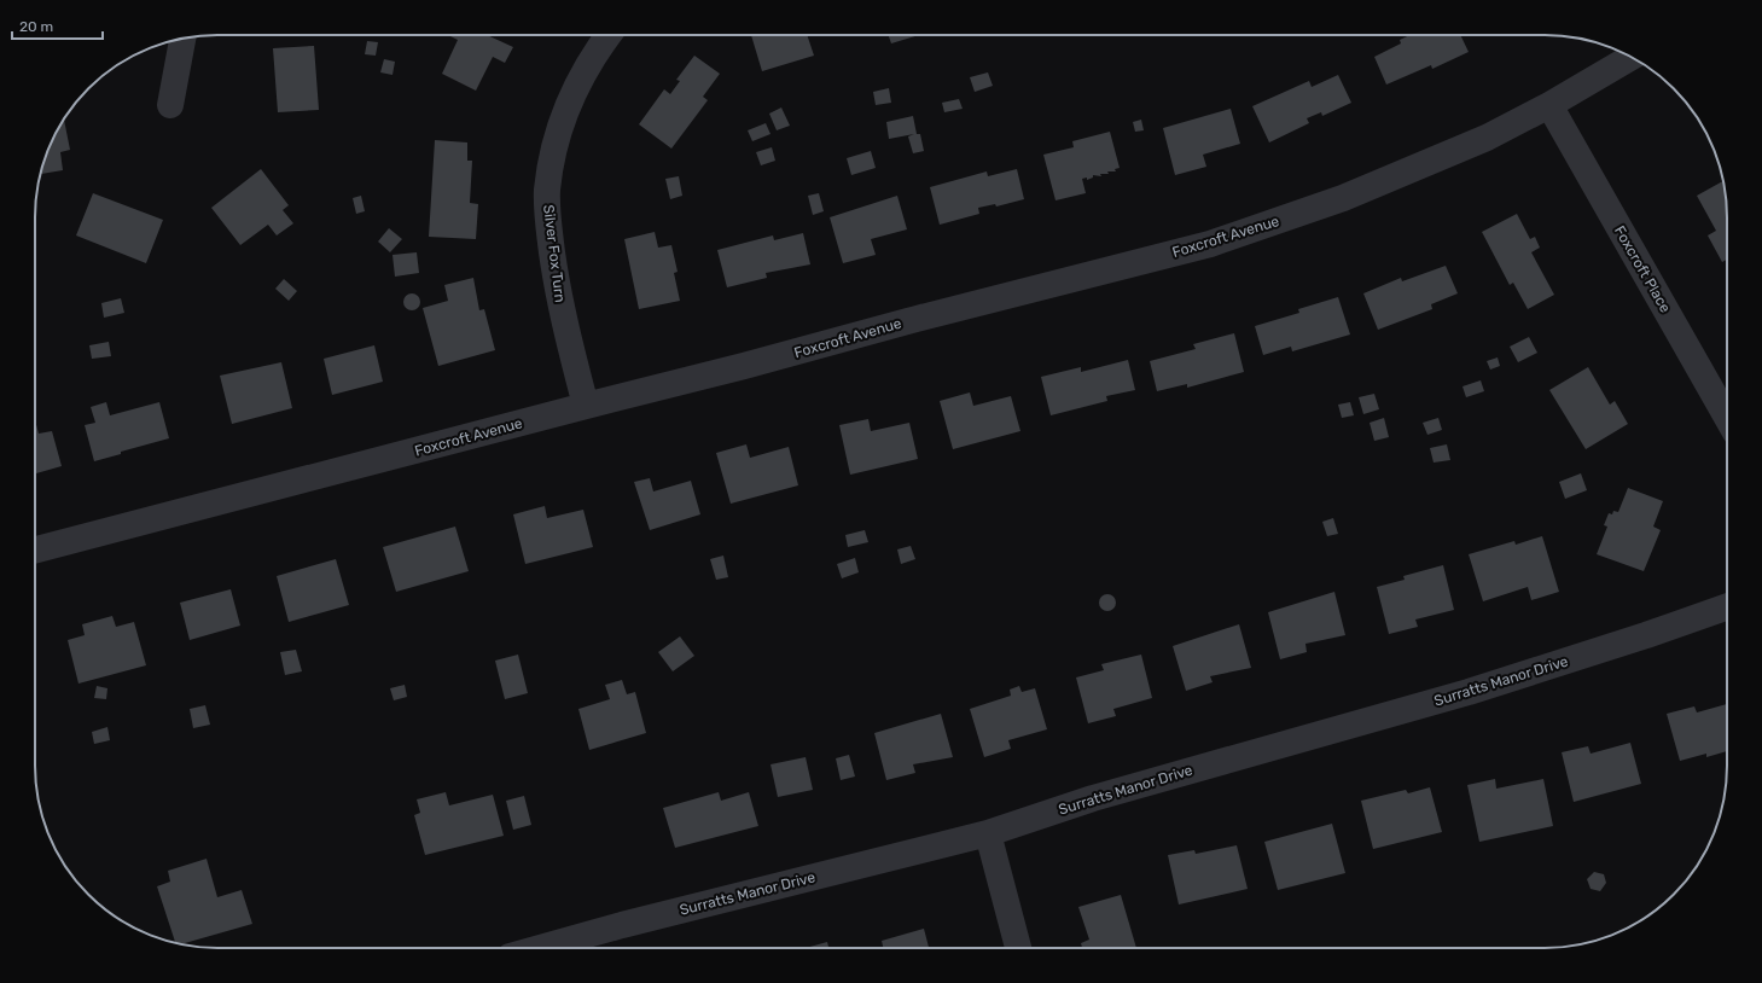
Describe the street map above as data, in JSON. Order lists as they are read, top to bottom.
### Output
{
  "streets": {
    "street": [
      "Foxcroft Avenue",
      "Silver Fox Turn",
      "Foxcroft Place",
      "Surratts Manor Drive"
    ]
  },
  "crossings": [
    ["Foxcroft Avenue", "Silver Fox Turn"],
    ["Foxcroft Avenue", "Foxcroft Place"]
  ],
  "scale_bar": "20 m"
}
